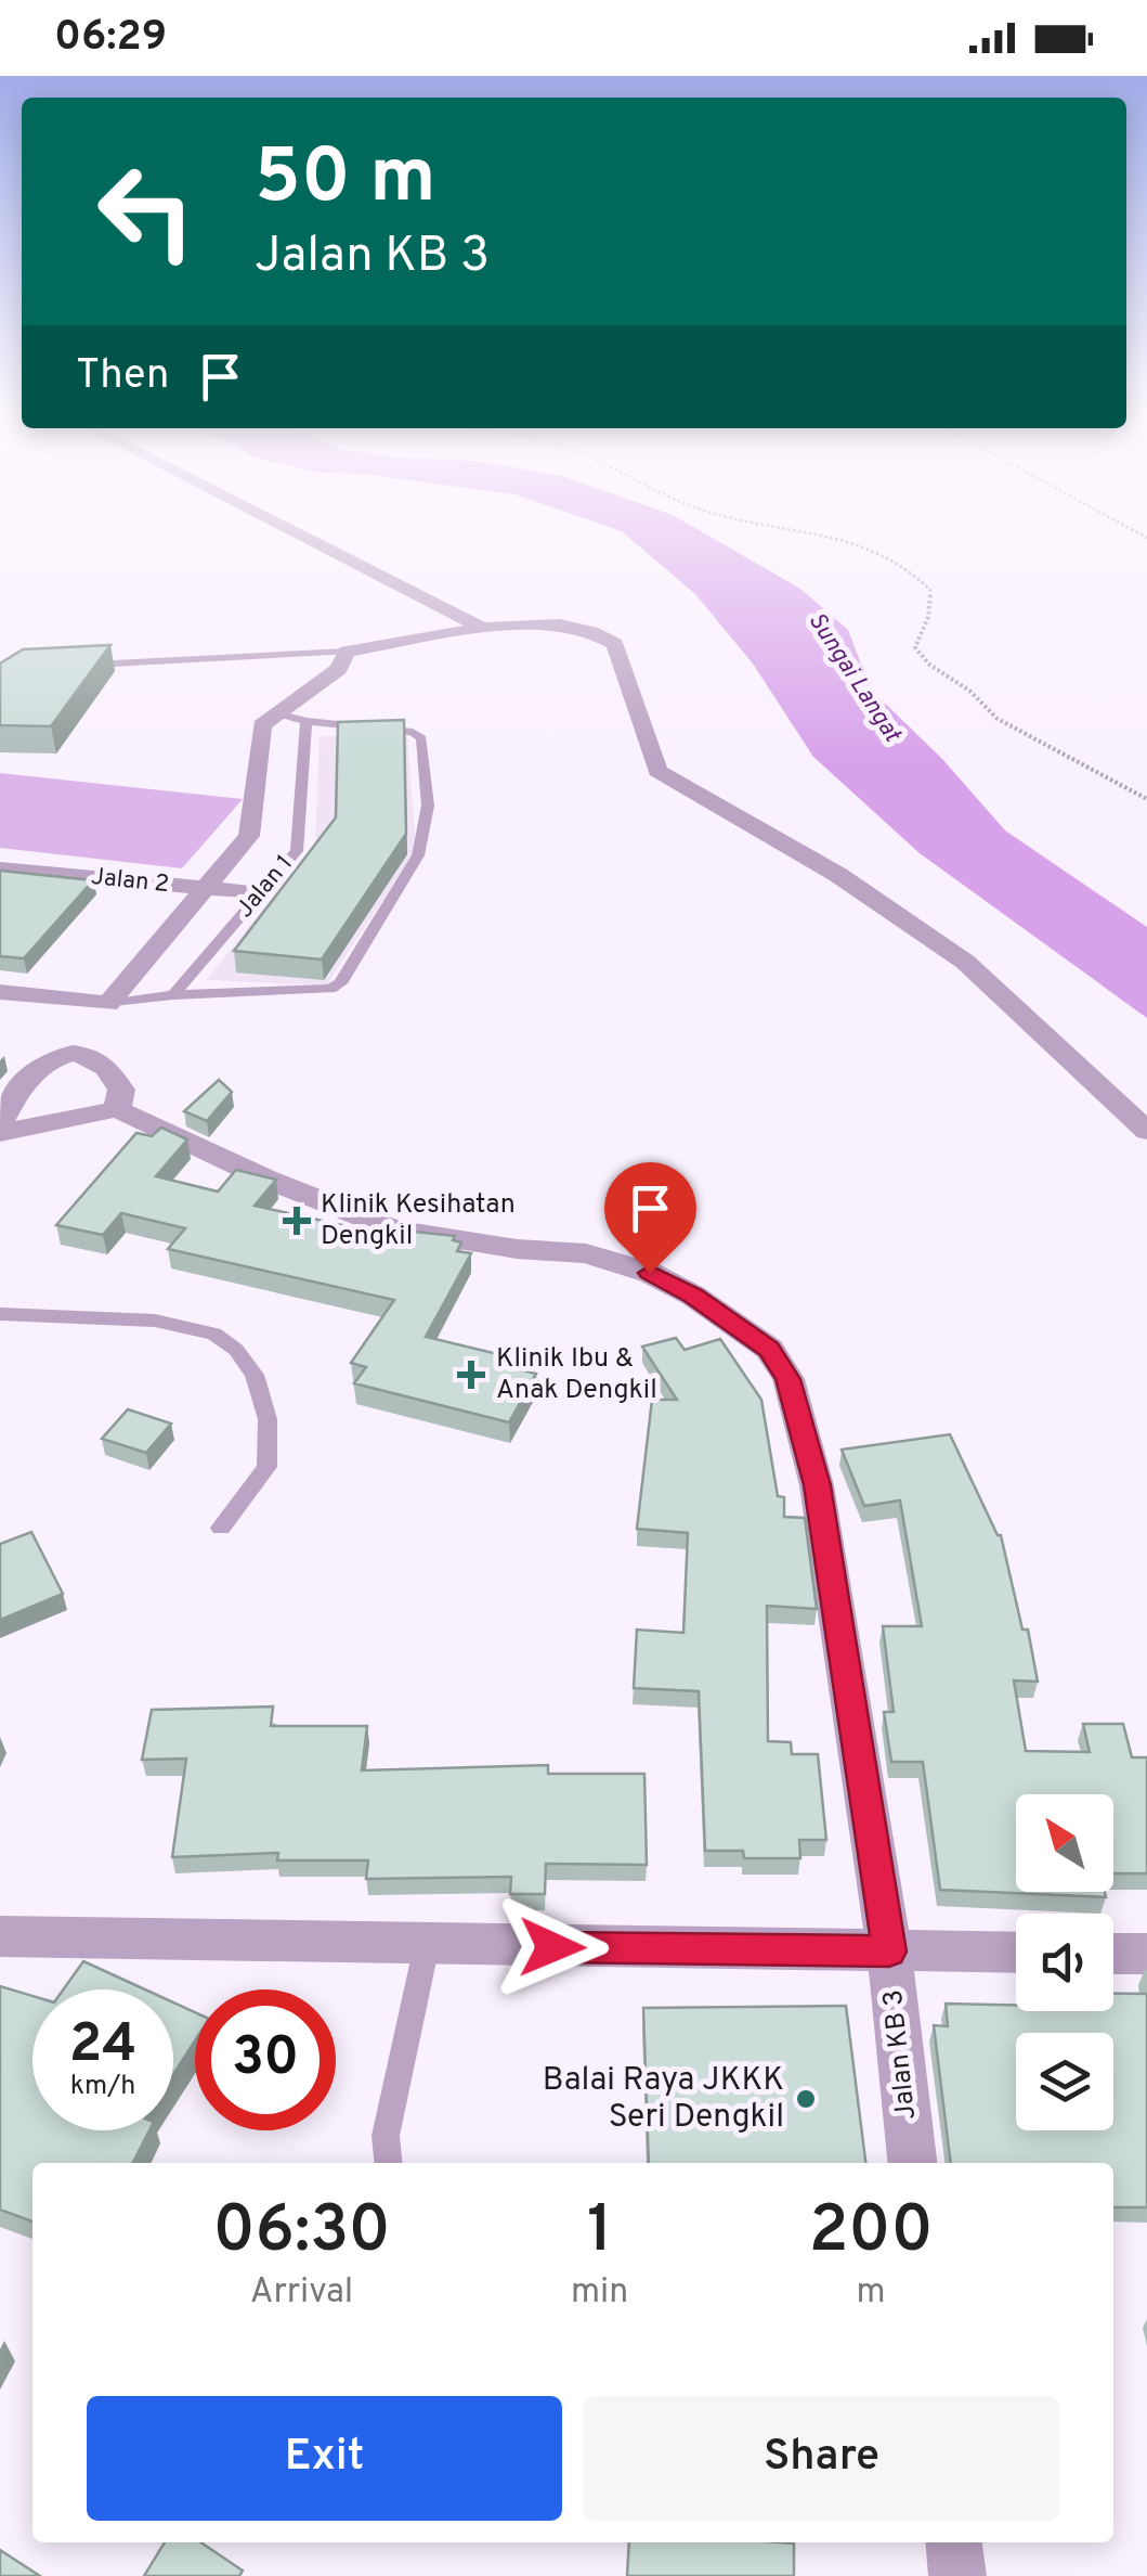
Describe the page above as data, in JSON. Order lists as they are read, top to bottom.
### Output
{
  "streets": {
    "street": ["Jalan 2", "Jalan 1", "Jalan KB 3"]
  },
  "crossings": [
    ["Jalan 2", "Jalan 1"]
  ],
  "water": ["Sungai Langat"],
  "places": {
    "health": ["Klinik Kesihatan Dengkil", "Klinik Ibu & Anak Dengkil"],
    "other": ["Balai Raya JKKK Seri Dengkil"]
  },
  "north": "top left",
  "page": {
    "status": "06:29",
    "turn": ["50 m", "Jalan KB 3"],
    "then": "Then",
    "speed": "24 km/h",
    "limit": "30",
    "eta": [
      "06:30",
      "Arrival",
      "1",
      "min",
      "200",
      "m"
    ],
    "buttons": ["Exit", "Share"]
  }
}
